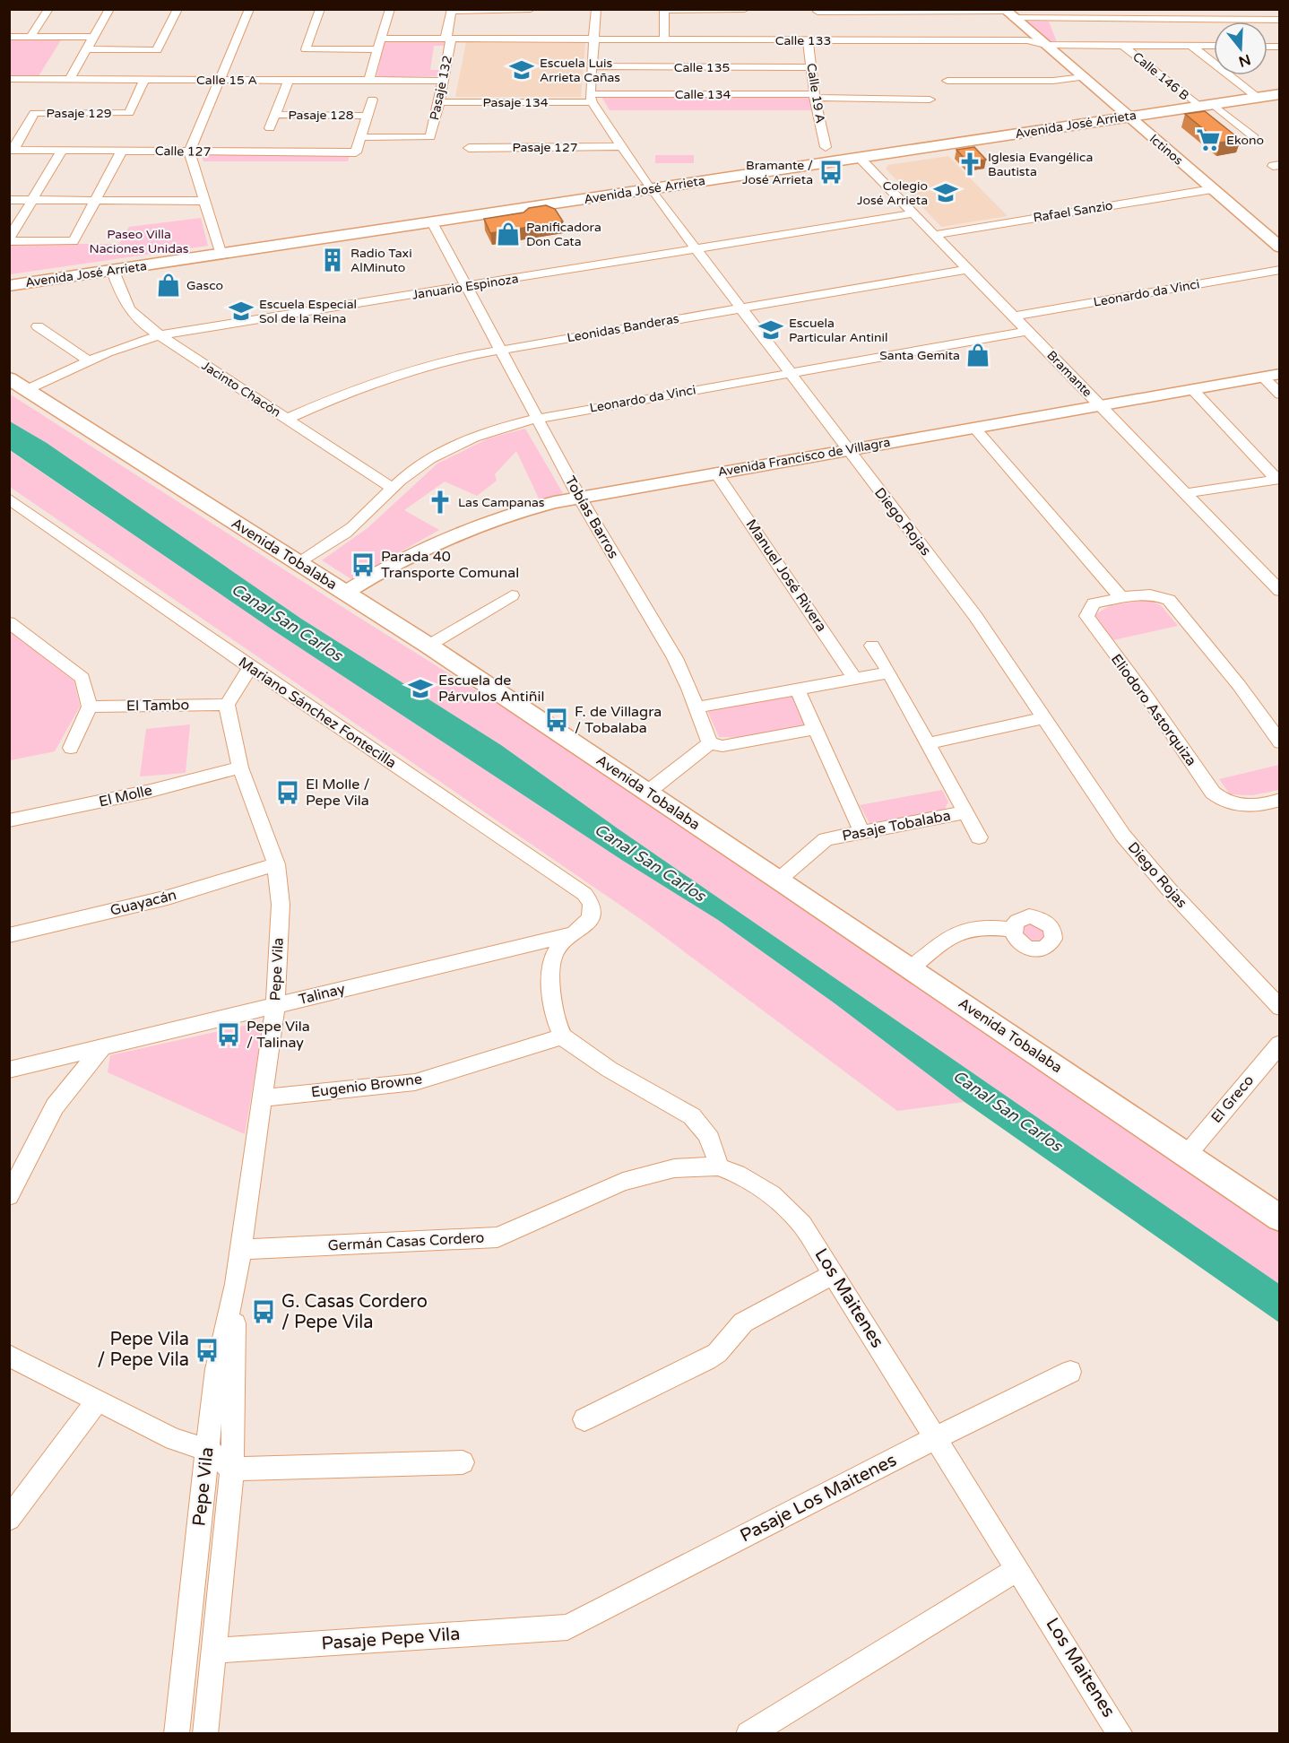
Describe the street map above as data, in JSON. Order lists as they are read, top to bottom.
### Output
{
  "streets": {
    "main road": ["Avenida José Arrieta", "Avenida Tobalaba"],
    "street": [
      "Calle 133",
      "Calle 135",
      "Calle 146 B",
      "Calle 15 A",
      "Pasaje 132",
      "Calle 19 A",
      "Calle 134",
      "Pasaje 134",
      "Pasaje 129",
      "Pasaje 128",
      "Pasaje 127",
      "Ictinos",
      "Calle 127",
      "Rafael Sanzio",
      "Januario Espinoza",
      "Leonardo da Vinci",
      "Leonidas Banderas",
      "Bramante",
      "Jacinto Chacón",
      "Avenida Francisco de Villagra",
      "Tobías Barros",
      "Diego Rojas",
      "Manuel José Rivera",
      "El Tambo",
      "Eliodoro Astorquiza",
      "Mariano Sánchez Fontecilla",
      "El Molle",
      "Pasaje Tobalaba",
      "Guayacán",
      "Pepe Vila",
      "Talinay",
      "Eugenio Browne",
      "El Greco",
      "Germán Casas Cordero",
      "Los Maitenes",
      "Pasaje Los Maitenes",
      "Pasaje Pepe Vila"
    ]
  },
  "crossings": [
    ["Calle 133", "Calle 146 B"],
    ["Calle 133", "Pasaje 132"],
    ["Calle 133", "Calle 19 A"],
    ["Calle 133", "Ictinos"],
    ["Calle 135", "Calle 19 A"],
    ["Calle 146 B", "Avenida José Arrieta"],
    ["Calle 15 A", "Pasaje 132"],
    ["Calle 15 A", "Pasaje 129"],
    ["Calle 15 A", "Pasaje 128"],
    ["Pasaje 132", "Pasaje 134"],
    ["Pasaje 132", "Pasaje 128"],
    ["Calle 19 A", "Calle 134"],
    ["Calle 134", "Pasaje 134"],
    ["Calle 134", "Diego Rojas"],
    ["Pasaje 134", "Diego Rojas"],
    ["Pasaje 129", "Calle 127"],
    ["Pasaje 128", "Calle 127"],
    ["Avenida José Arrieta", "Ictinos"],
    ["Avenida José Arrieta", "Bramante"],
    ["Avenida José Arrieta", "Jacinto Chacón"],
    ["Avenida José Arrieta", "Tobías Barros"],
    ["Avenida José Arrieta", "Diego Rojas"],
    ["Pasaje 127", "Diego Rojas"],
    ["Ictinos", "Rafael Sanzio"],
    ["Rafael Sanzio", "Bramante"],
    ["Januario Espinoza", "Bramante"],
    ["Januario Espinoza", "Jacinto Chacón"],
    ["Januario Espinoza", "Tobías Barros"],
    ["Januario Espinoza", "Diego Rojas"],
    ["Januario Espinoza", "Avenida Tobalaba"],
    ["Leonardo da Vinci", "Bramante"],
    ["Leonardo da Vinci", "Jacinto Chacón"],
    ["Leonardo da Vinci", "Tobías Barros"],
    ["Leonardo da Vinci", "Diego Rojas"],
    ["Leonardo da Vinci", "Avenida Tobalaba"],
    ["Leonidas Banderas", "Bramante"],
    ["Leonidas Banderas", "Jacinto Chacón"],
    ["Leonidas Banderas", "Tobías Barros"],
    ["Leonidas Banderas", "Diego Rojas"],
    ["Bramante", "Avenida Francisco de Villagra"],
    ["Avenida Francisco de Villagra", "Tobías Barros"],
    ["Avenida Francisco de Villagra", "Diego Rojas"],
    ["Avenida Francisco de Villagra", "Avenida Tobalaba"],
    ["Avenida Francisco de Villagra", "Manuel José Rivera"],
    ["Avenida Tobalaba", "Pasaje Tobalaba"],
    ["Avenida Tobalaba", "El Greco"],
    ["El Tambo", "Pepe Vila"],
    ["Mariano Sánchez Fontecilla", "Talinay"],
    ["El Molle", "Pepe Vila"],
    ["Guayacán", "Pepe Vila"],
    ["Pepe Vila", "Talinay"],
    ["Pepe Vila", "Eugenio Browne"],
    ["Pepe Vila", "Germán Casas Cordero"],
    ["Pepe Vila", "Pasaje Pepe Vila"],
    ["Germán Casas Cordero", "Los Maitenes"],
    ["Los Maitenes", "Pasaje Los Maitenes"],
    ["Pasaje Los Maitenes", "Pasaje Pepe Vila"]
  ],
  "water": ["Canal San Carlos"],
  "parks": ["Paseo Villa Naciones Unidas"],
  "places": {
    "school or university": [
      "Escuela Luis Arrieta Cañas",
      "Colegio José Arrieta",
      "Escuela Especial Sol de la Reina",
      "Escuela Particular Antinil",
      "Escuela de Párvulos Antiñil"
    ],
    "supermarket": ["Ekono"],
    "church": ["Iglesia Evangélica Bautista", "Las Campanas"],
    "bus stop": [
      "Bramante / José Arrieta",
      "Parada 40 Transporte Comunal",
      "F. de Villagra / Tobalaba",
      "El Molle / Pepe Vila",
      "Pepe Vila / Talinay",
      "G. Casas Cordero / Pepe Vila",
      "Pepe Vila / Pepe Vila"
    ],
    "shop": ["Panificadora Don Cata", "Gasco", "Santa Gemita"],
    "building": ["Radio Taxi AlMinuto"]
  },
  "north": "bottom"
}
